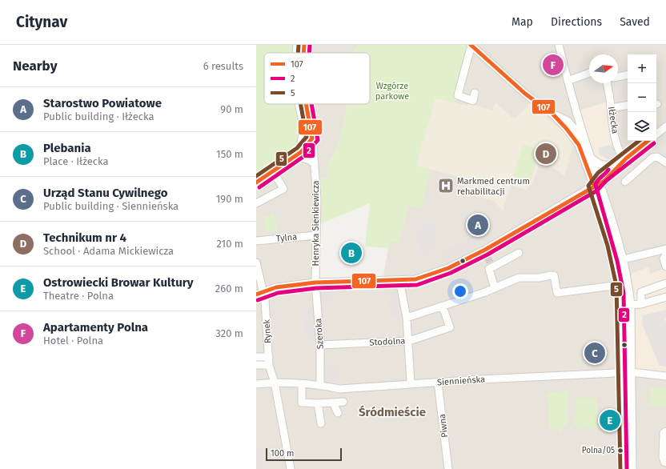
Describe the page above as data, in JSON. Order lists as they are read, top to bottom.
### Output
{
  "streets": {
    "street": [
      "Iłżecka",
      "Henryka Sienkiewicza",
      "Tylna",
      "Rynek",
      "Szeroka",
      "Stodolna",
      "Siennieńska",
      "Piwna"
    ]
  },
  "crossings": [
    ["Henryka Sienkiewicza", "Tylna"],
    ["Henryka Sienkiewicza", "Szeroka"],
    ["Rynek", "Siennieńska"],
    ["Szeroka", "Stodolna"],
    ["Szeroka", "Siennieńska"],
    ["Siennieńska", "Piwna"]
  ],
  "districts": ["Śródmieście"],
  "parks": ["Wzgórze parkowe"],
  "places": {
    "hospital": ["Markmed centrum rehabilitacji"],
    "other": ["Polna/05"]
  },
  "lines": ["transit line 107", "transit line 2", "transit line 5"],
  "legend": ["107", "2", "5"],
  "scale_bar": "100 m",
  "north": "right",
  "page": {
    "header": "Citynav",
    "nav": ["Map", "Directions", "Saved"],
    "heading": ["Nearby", "6 results"],
    "pins": [
      "F",
      "D",
      "A",
      "B",
      "C",
      "E"
    ],
    "map_buttons": ["+", "−"],
    "list": [
      {
        "mark": "A",
        "name": "Starostwo Powiatowe",
        "note": "Public building · Iłżecka",
        "value": "90 m"
      },
      {
        "mark": "B",
        "name": "Plebania",
        "note": "Place · Iłżecka",
        "value": "150 m"
      },
      {
        "mark": "C",
        "name": "Urząd Stanu Cywilnego",
        "note": "Public building · Siennieńska",
        "value": "190 m"
      },
      {
        "mark": "D",
        "name": "Technikum nr 4",
        "note": "School · Adama Mickiewicza",
        "value": "210 m"
      },
      {
        "mark": "E",
        "name": "Ostrowiecki Browar Kultury",
        "note": "Theatre · Polna",
        "value": "260 m"
      },
      {
        "mark": "F",
        "name": "Apartamenty Polna",
        "note": "Hotel · Polna",
        "value": "320 m"
      }
    ],
    "scale": "100 m"
  }
}
